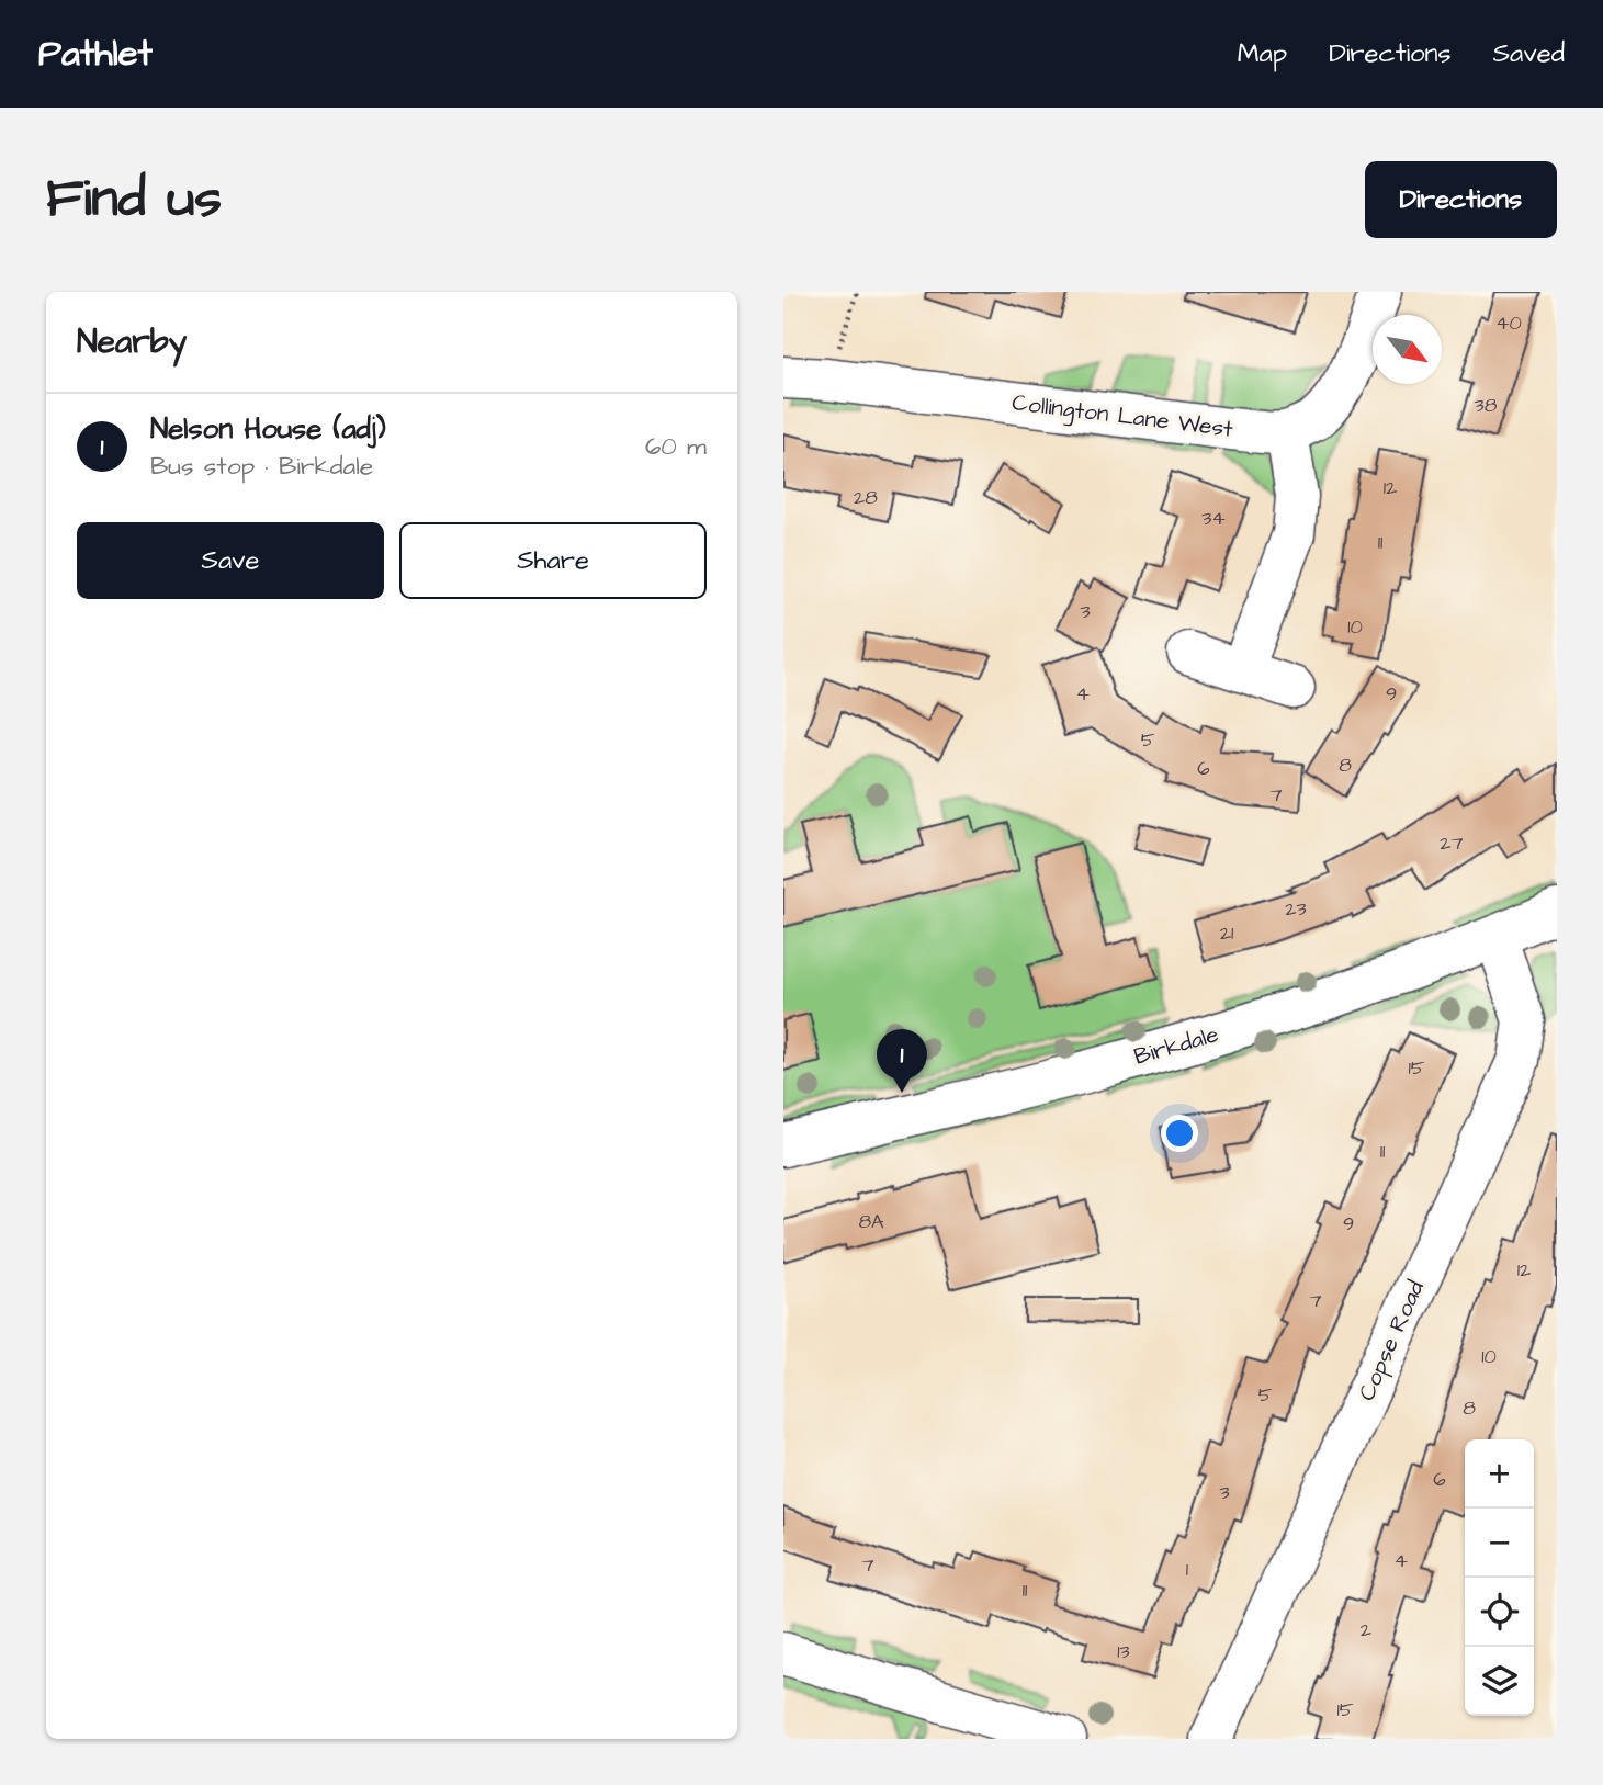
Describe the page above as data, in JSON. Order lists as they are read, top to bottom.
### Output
{
  "streets": {
    "street": ["Collington Lane West", "Birkdale", "Copse Road"]
  },
  "crossings": [
    ["Birkdale", "Copse Road"]
  ],
  "house_numbers": [
    "40",
    "38",
    "12",
    "28",
    "34",
    "11",
    "3",
    "10",
    "4",
    "9",
    "5",
    "8",
    "6",
    "7",
    "27",
    "23",
    "21",
    "15",
    "11",
    "8A",
    "9",
    "12",
    "7",
    "10",
    "5",
    "8",
    "6",
    "3",
    "4",
    "7",
    "1",
    "11",
    "2",
    "13",
    "15"
  ],
  "north": "bottom right",
  "page": {
    "header": "Pathlet",
    "nav": ["Map", "Directions", "Saved"],
    "buttons": [
      "Directions",
      ["Save", "Share"]
    ],
    "title": "Find us",
    "heading": "Nearby",
    "list": [
      {
        "mark": "1",
        "name": "Nelson House (adj)",
        "note": "Bus stop · Birkdale",
        "value": "60 m"
      }
    ],
    "pins": "1",
    "map_buttons": ["+", "−"]
  }
}
